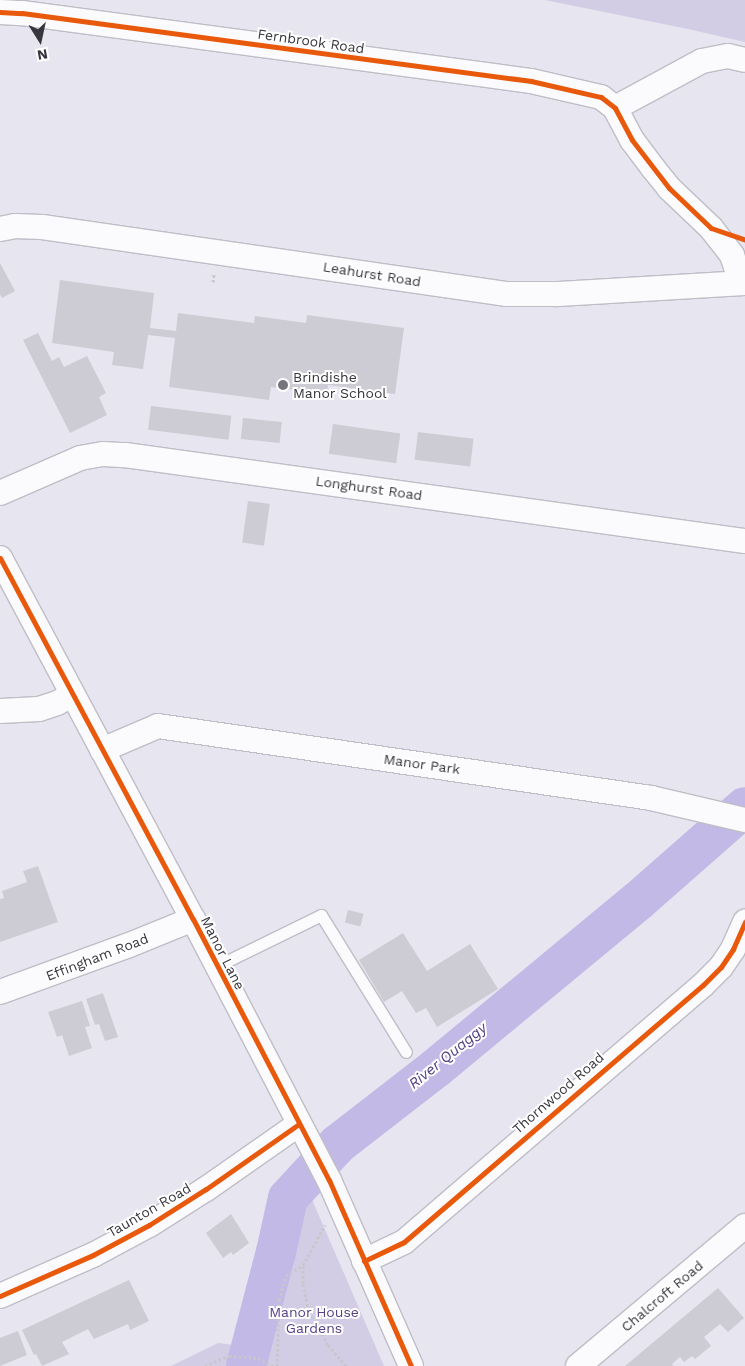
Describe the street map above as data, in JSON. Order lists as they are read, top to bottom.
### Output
{
  "streets": {
    "street": [
      "Fernbrook Road",
      "Leahurst Road",
      "Longhurst Road",
      "Manor Park",
      "Manor Lane",
      "Effingham Road",
      "Thornwood Road",
      "Taunton Road",
      "Chalcroft Road"
    ]
  },
  "crossings": [
    ["Manor Park", "Manor Lane"],
    ["Manor Lane", "Effingham Road"],
    ["Manor Lane", "Thornwood Road"],
    ["Manor Lane", "Taunton Road"]
  ],
  "water": ["River Quaggy"],
  "parks": ["Manor House Gardens"],
  "places": ["Brindishe Manor School"],
  "north": "bottom"
}
